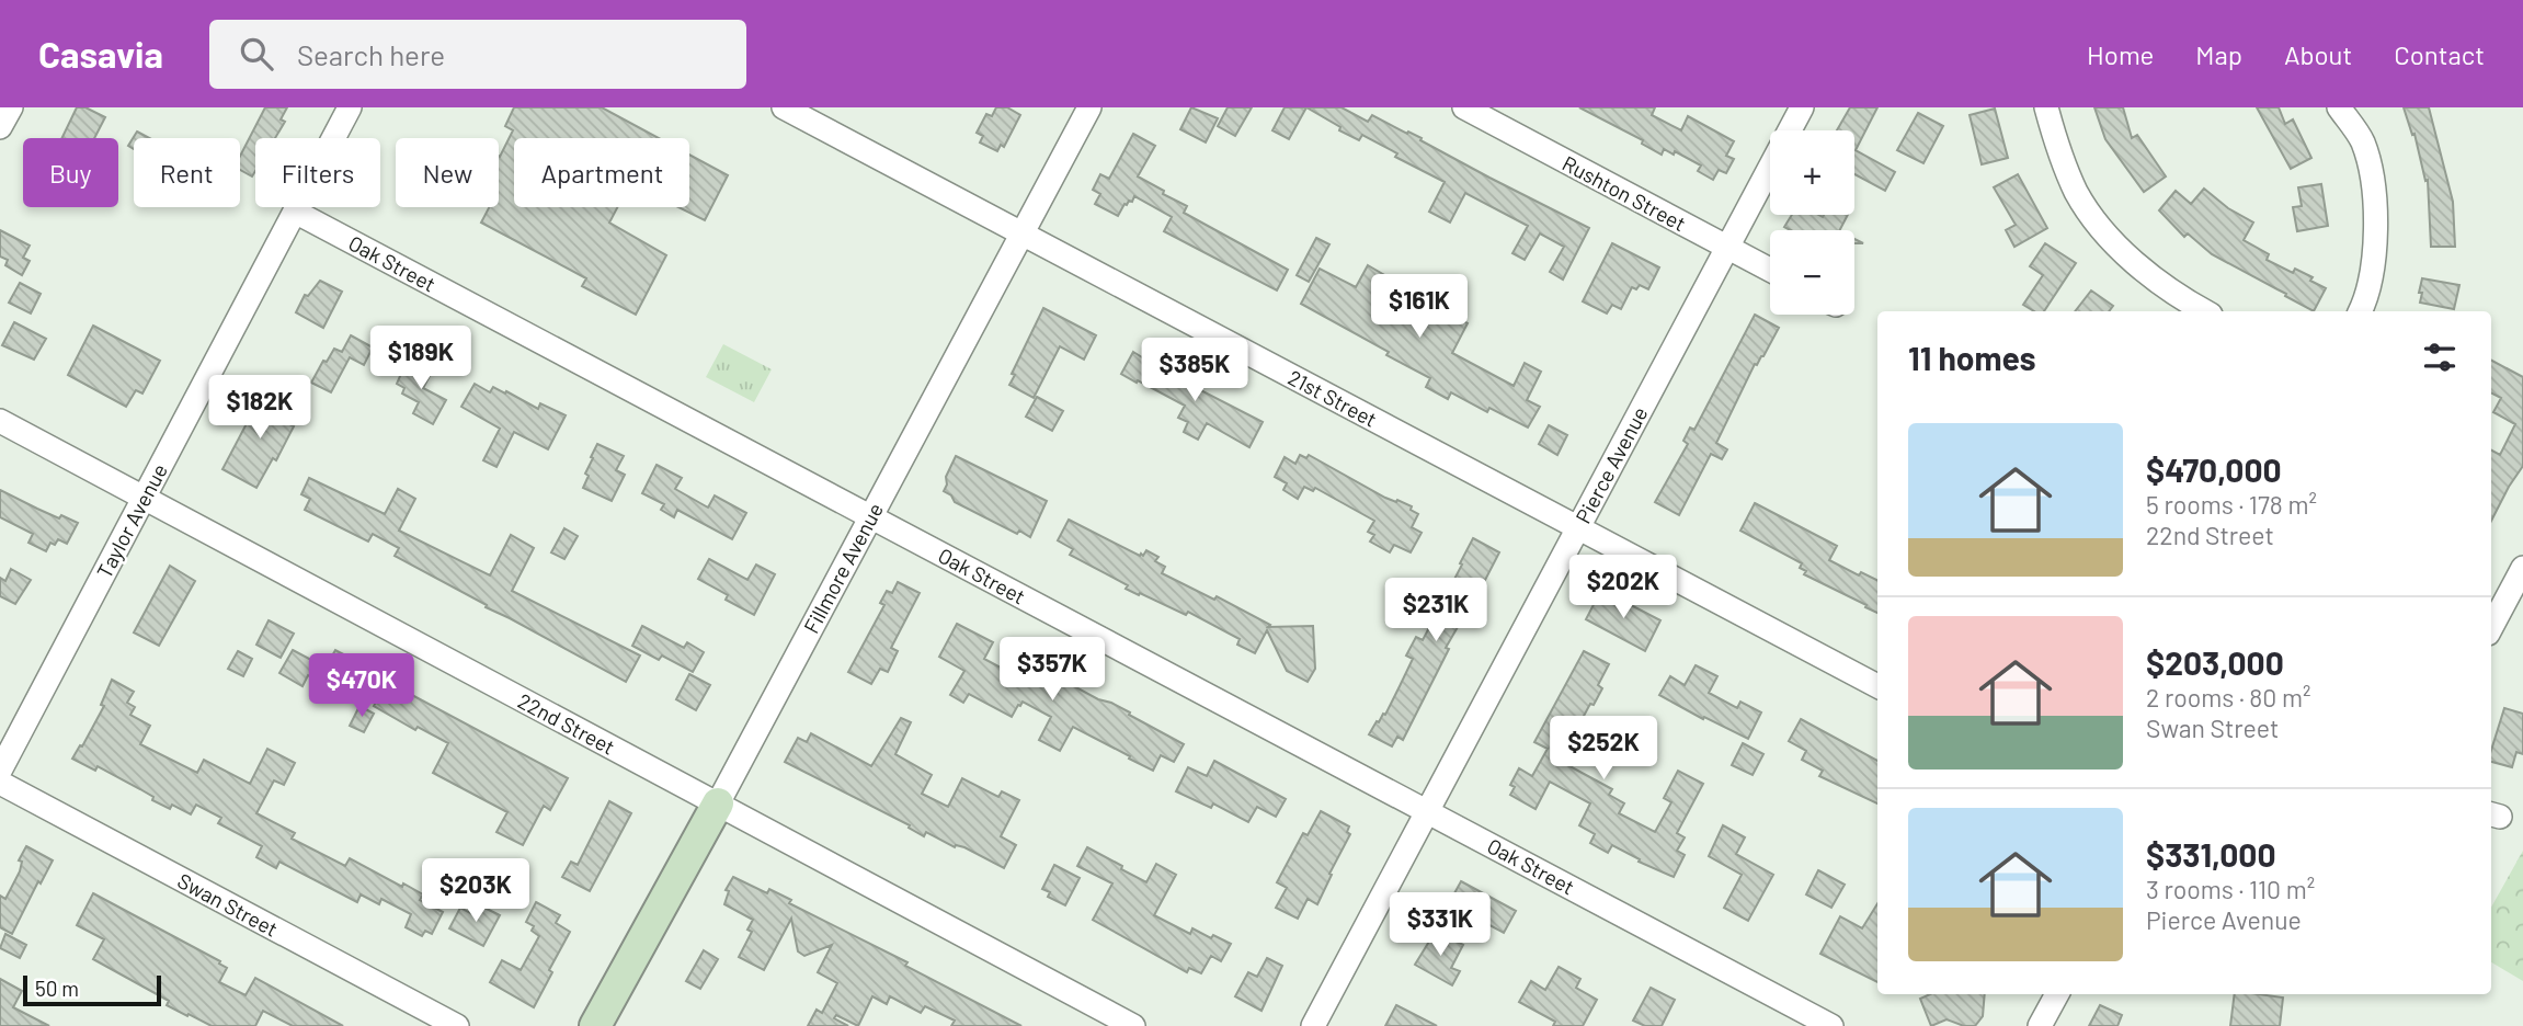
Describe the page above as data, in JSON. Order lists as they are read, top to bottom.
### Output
{
  "streets": {
    "street": [
      "Rushton Street",
      "Oak Street",
      "21st Street",
      "Pierce Avenue",
      "Taylor Avenue",
      "Fillmore Avenue",
      "22nd Street",
      "Swan Street"
    ]
  },
  "crossings": [
    ["Rushton Street", "Pierce Avenue"],
    ["Oak Street", "Pierce Avenue"],
    ["Oak Street", "Taylor Avenue"],
    ["Oak Street", "Fillmore Avenue"],
    ["21st Street", "Pierce Avenue"],
    ["21st Street", "Fillmore Avenue"],
    ["Taylor Avenue", "22nd Street"],
    ["Fillmore Avenue", "22nd Street"]
  ],
  "scale_bar": "50 m",
  "page": {
    "header": "Casavia",
    "search": "Search here",
    "nav": [
      "Home",
      "Map",
      "About",
      "Contact"
    ],
    "map_buttons": ["+", "−"],
    "chip": [
      "Buy",
      "Rent",
      "Filters",
      "New",
      "Apartment"
    ],
    "price": [
      "$161K",
      "$189K",
      "$385K",
      "$182K",
      "$202K",
      "$231K",
      "$357K",
      "$470K",
      "$252K",
      "$203K",
      "$331K"
    ],
    "heading": "11 homes",
    "list": [
      {
        "name": "$470,000",
        "note": "5 rooms · 178 m² · 22nd Street"
      },
      {
        "name": "$203,000",
        "note": "2 rooms · 80 m² · Swan Street"
      },
      {
        "name": "$331,000",
        "note": "3 rooms · 110 m² · Pierce Avenue"
      }
    ],
    "scale": "50 m"
  }
}
